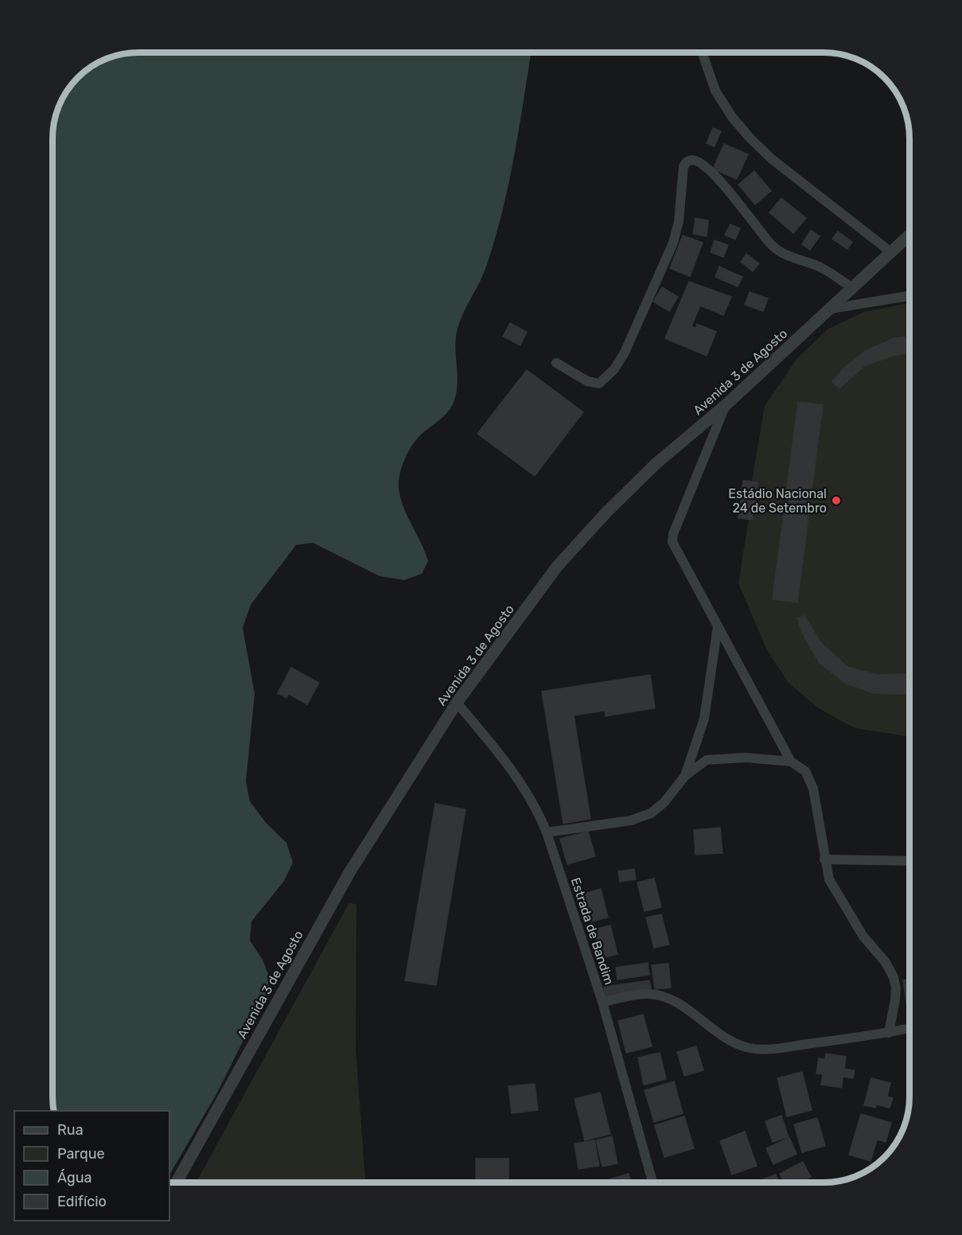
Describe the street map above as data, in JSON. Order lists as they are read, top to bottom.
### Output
{
  "streets": {
    "street": ["Avenida 3 de Agosto", "Estrada de Bandim"]
  },
  "crossings": [
    ["Avenida 3 de Agosto", "Estrada de Bandim"]
  ],
  "places": ["Estádio Nacional 24 de Setembro"],
  "legend": [
    "Rua",
    "Parque",
    "Água",
    "Edifício"
  ]
}
